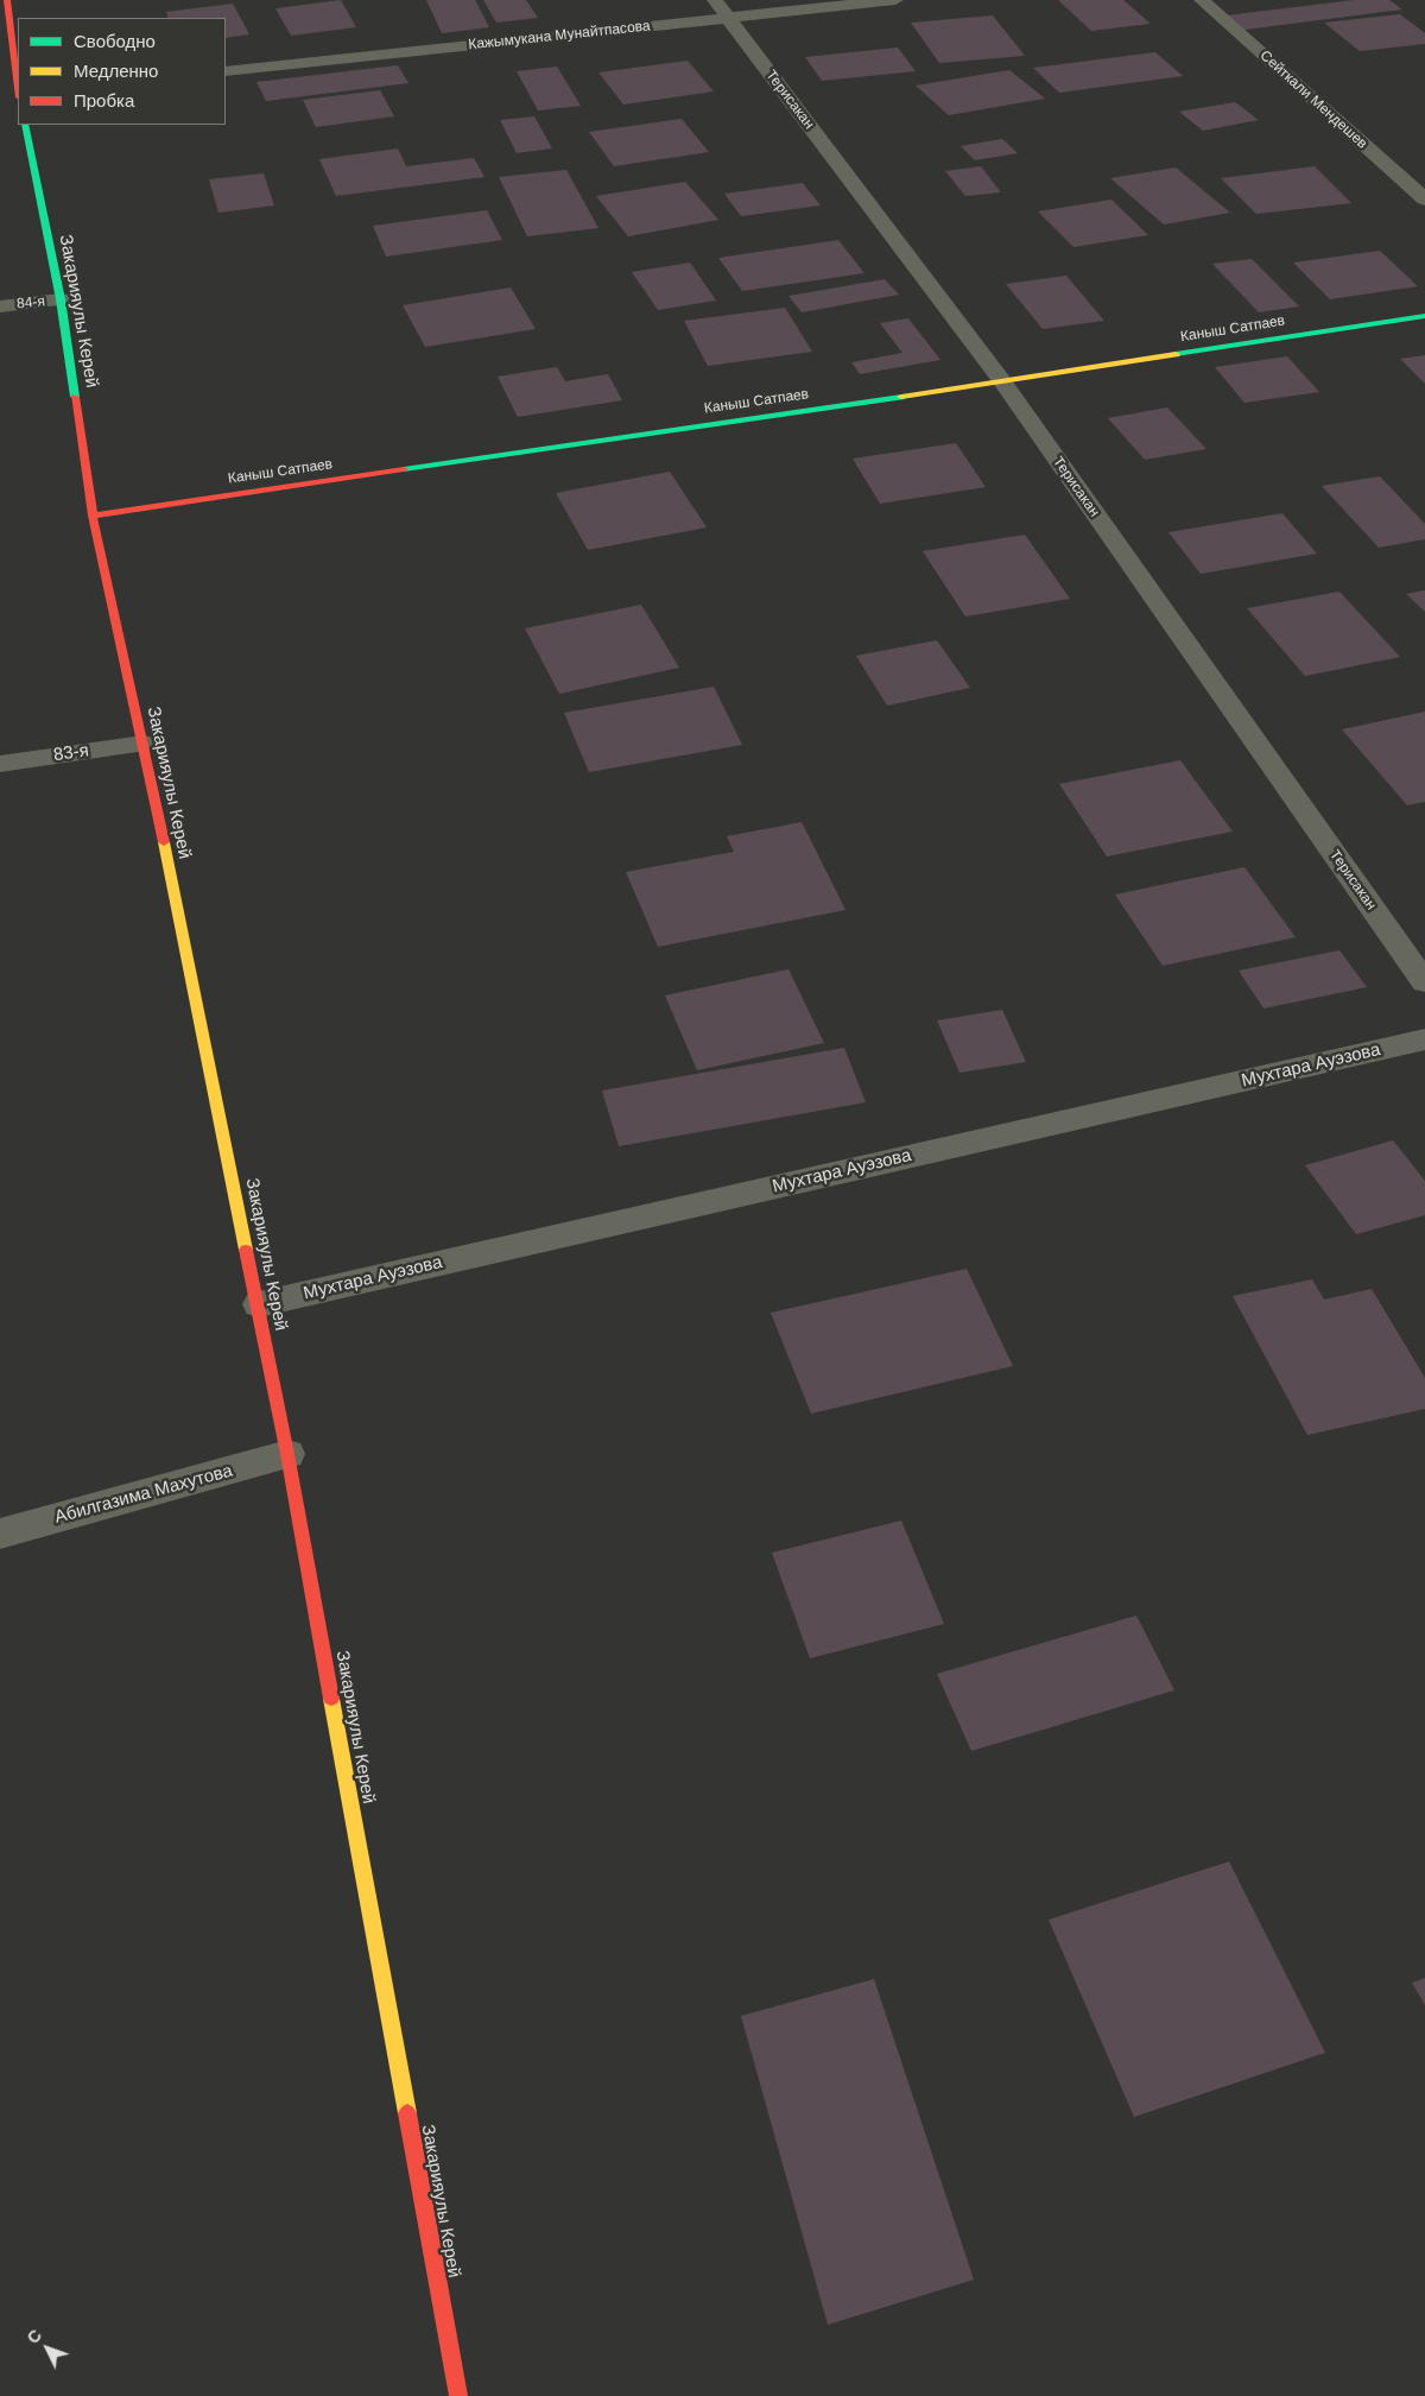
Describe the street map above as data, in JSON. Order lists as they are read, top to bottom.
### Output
{
  "streets": {
    "main road": ["Закарияулы Керей", "Каныш Сатпаев"],
    "street": [
      "Кажымукана Мунайтпасова",
      "Терисакан",
      "Сейткали Мендешев",
      "84-я",
      "83-я",
      "Мухтара Ауэзова",
      "Абилгазима Махутова"
    ]
  },
  "crossings": [
    ["Кажымукана Мунайтпасова", "Терисакан"],
    ["Терисакан", "Каныш Сатпаев"],
    ["84-я", "Закарияулы Керей"],
    ["Закарияулы Керей", "Каныш Сатпаев"],
    ["Закарияулы Керей", "83-я"],
    ["Закарияулы Керей", "Мухтара Ауэзова"],
    ["Закарияулы Керей", "Абилгазима Махутова"]
  ],
  "legend": ["Свободно", "Медленно", "Пробка"],
  "north": "top left"
}
